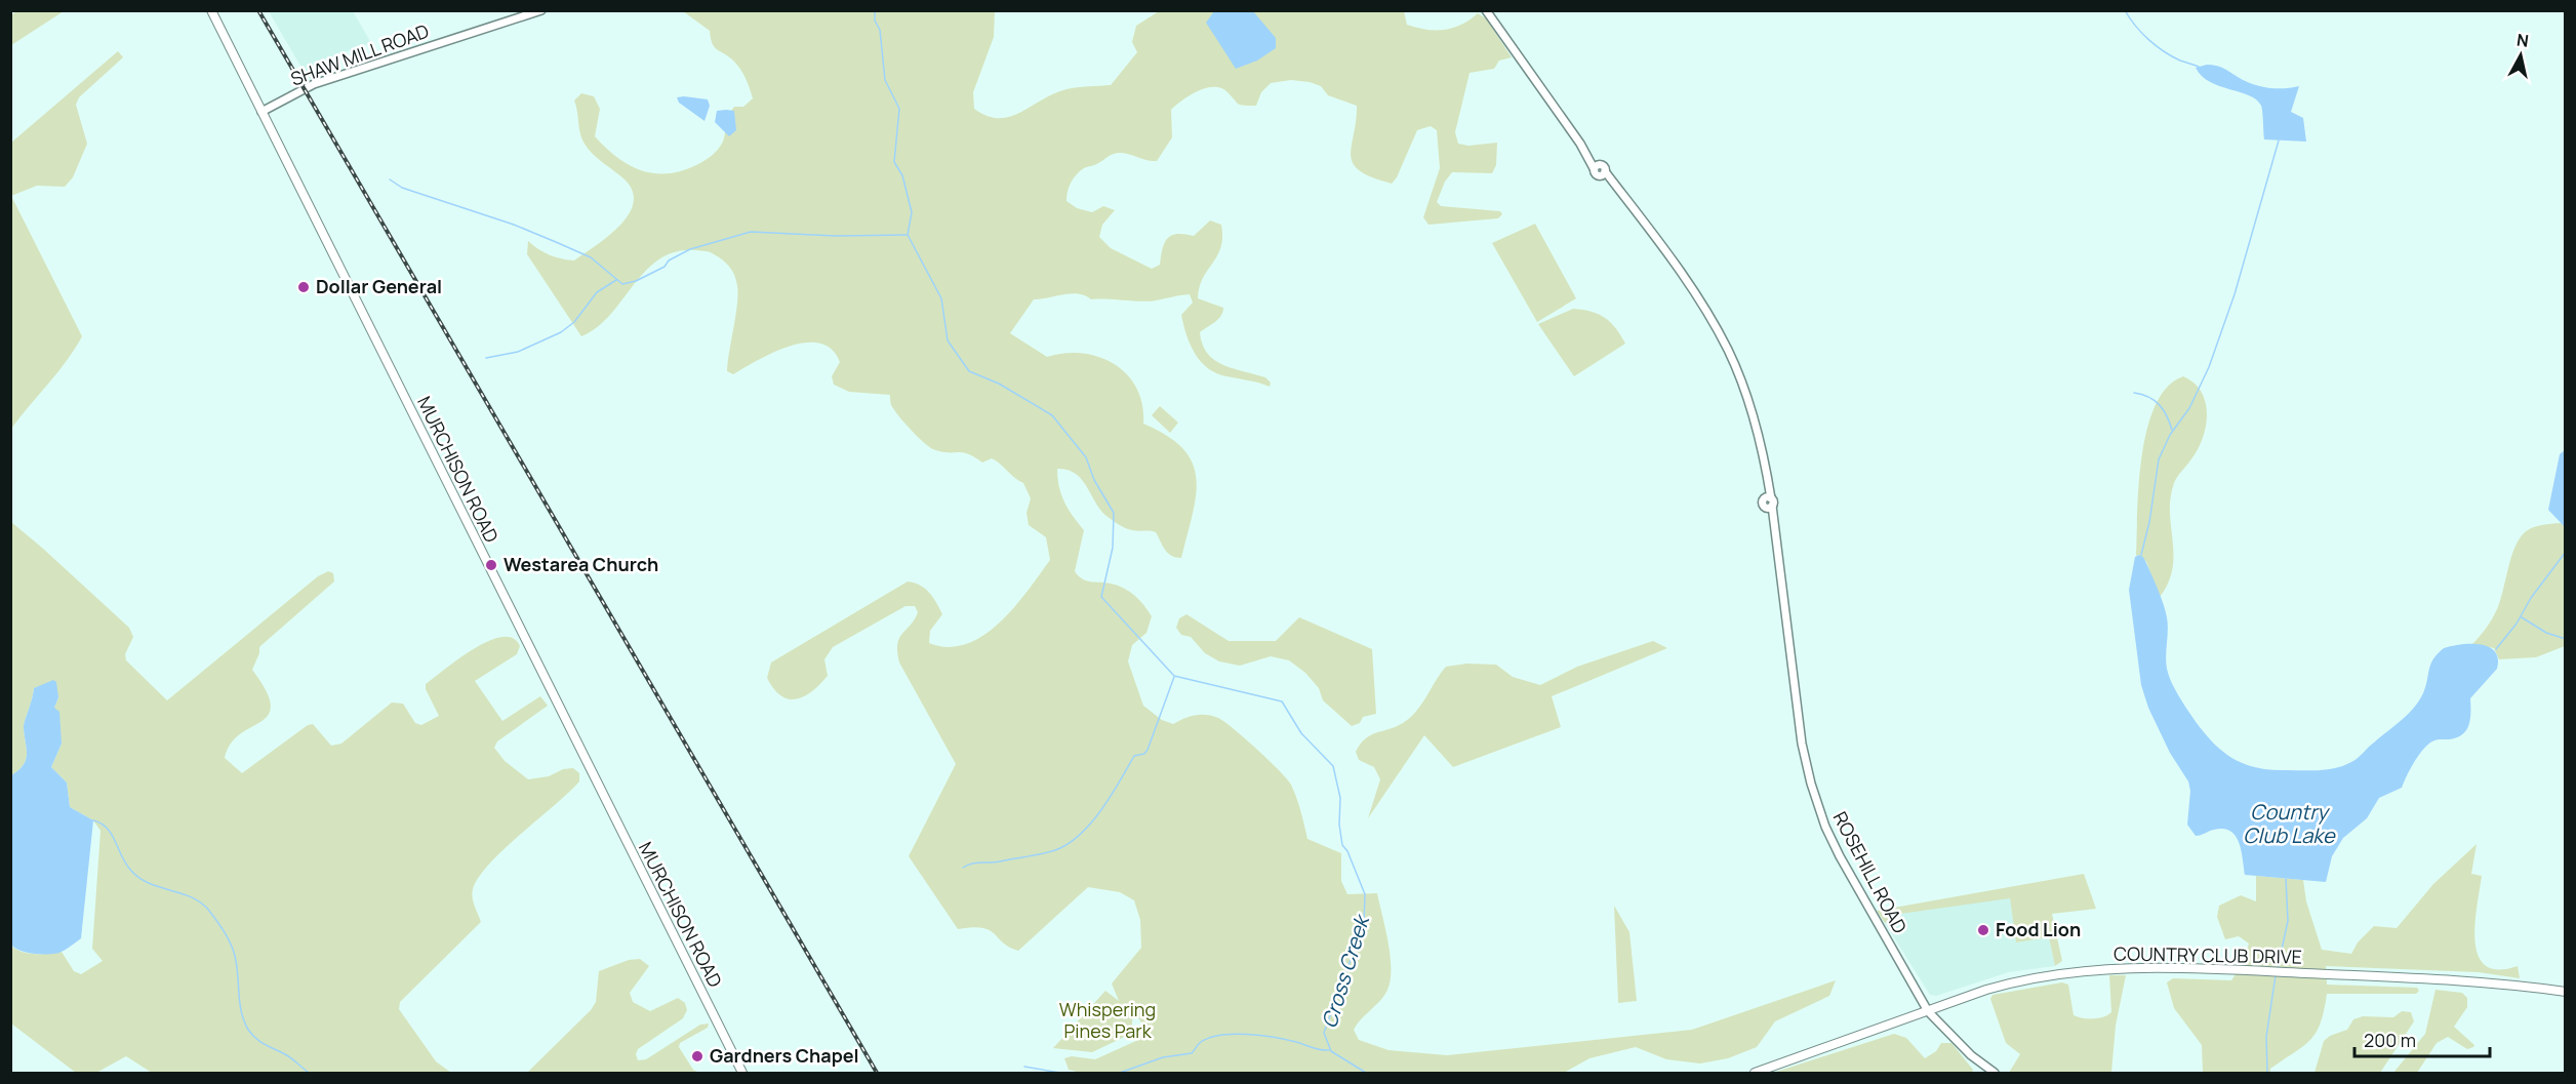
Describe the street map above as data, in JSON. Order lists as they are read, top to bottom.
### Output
{
  "streets": {
    "main road": [
      "SHAW MILL ROAD",
      "MURCHISON ROAD",
      "ROSEHILL ROAD",
      "COUNTRY CLUB DRIVE"
    ]
  },
  "crossings": [
    ["SHAW MILL ROAD", "MURCHISON ROAD"],
    ["ROSEHILL ROAD", "COUNTRY CLUB DRIVE"]
  ],
  "water": ["Country Club Lake", "Cross Creek"],
  "parks": ["Whispering Pines Park"],
  "places": [
    "Dollar General",
    "Westarea Church",
    "Food Lion",
    "Gardners Chapel"
  ],
  "scale_bar": "200 m",
  "north": "top"
}
